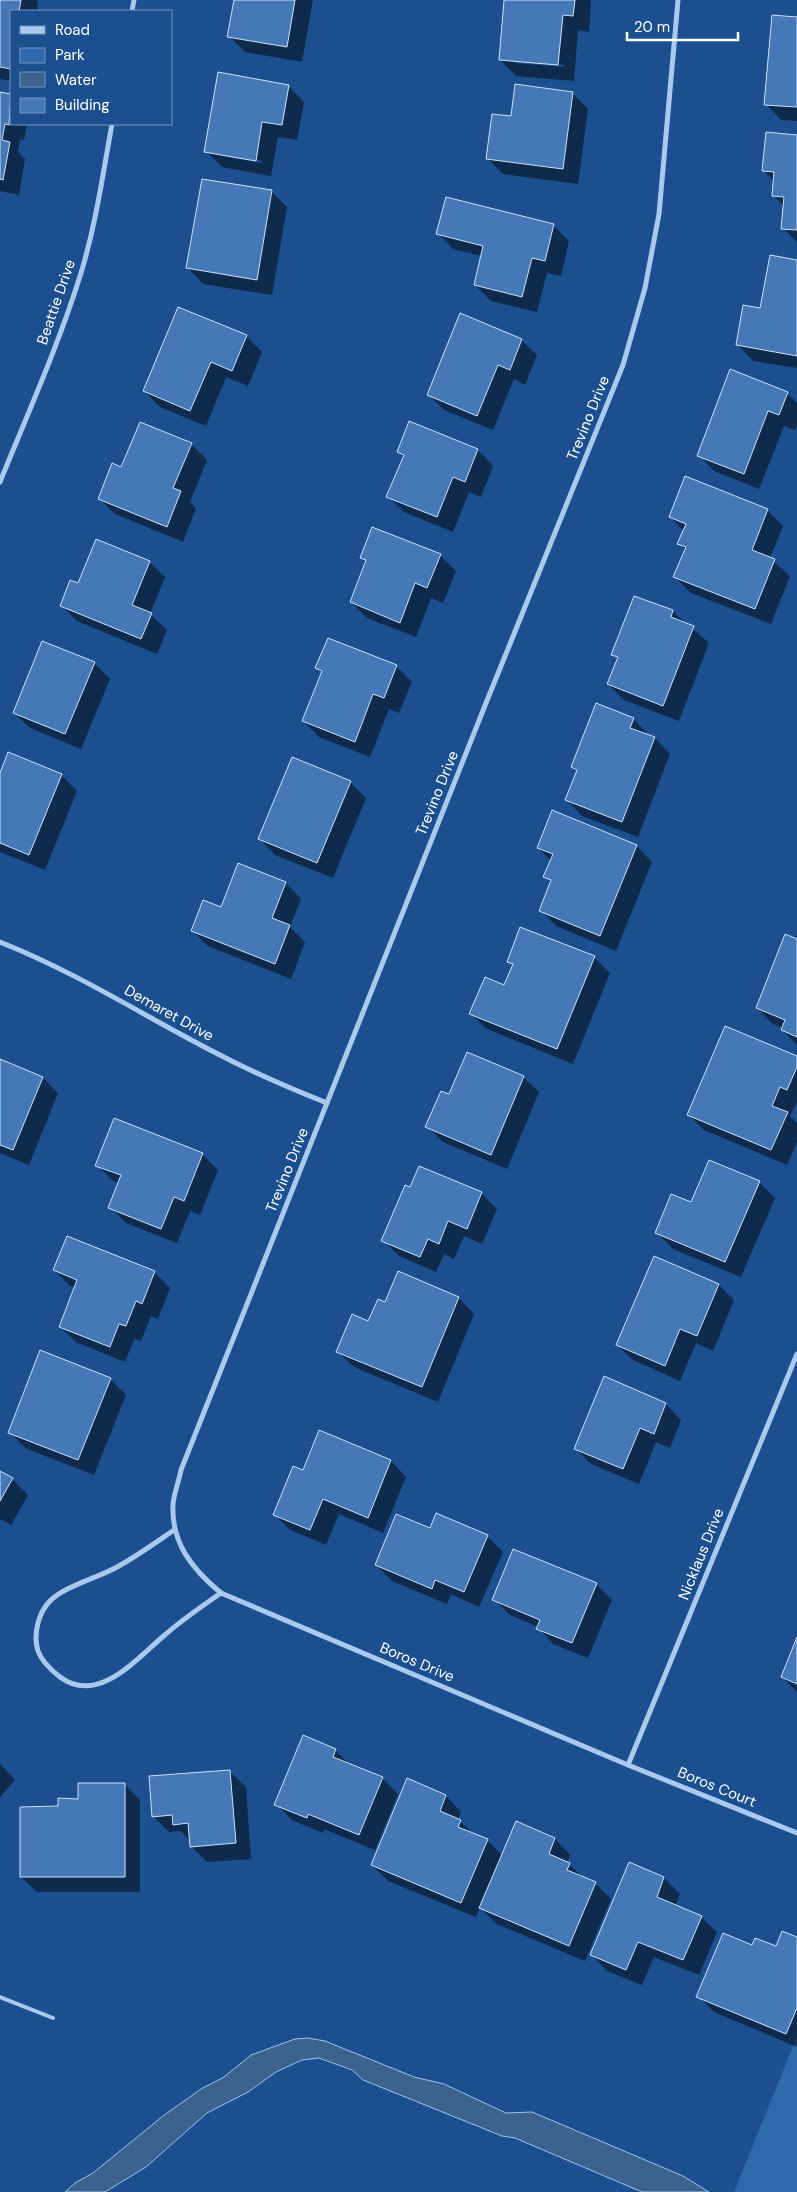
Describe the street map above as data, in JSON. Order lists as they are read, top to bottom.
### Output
{
  "streets": {
    "street": [
      "Beattie Drive",
      "Trevino Drive",
      "Demaret Drive",
      "Nicklaus Drive",
      "Boros Drive",
      "Boros Court"
    ]
  },
  "crossings": [
    ["Trevino Drive", "Demaret Drive"],
    ["Trevino Drive", "Boros Drive"],
    ["Nicklaus Drive", "Boros Drive"],
    ["Nicklaus Drive", "Boros Court"],
    ["Boros Drive", "Boros Court"]
  ],
  "legend": [
    "Road",
    "Park",
    "Water",
    "Building"
  ],
  "scale_bar": "20 m"
}
